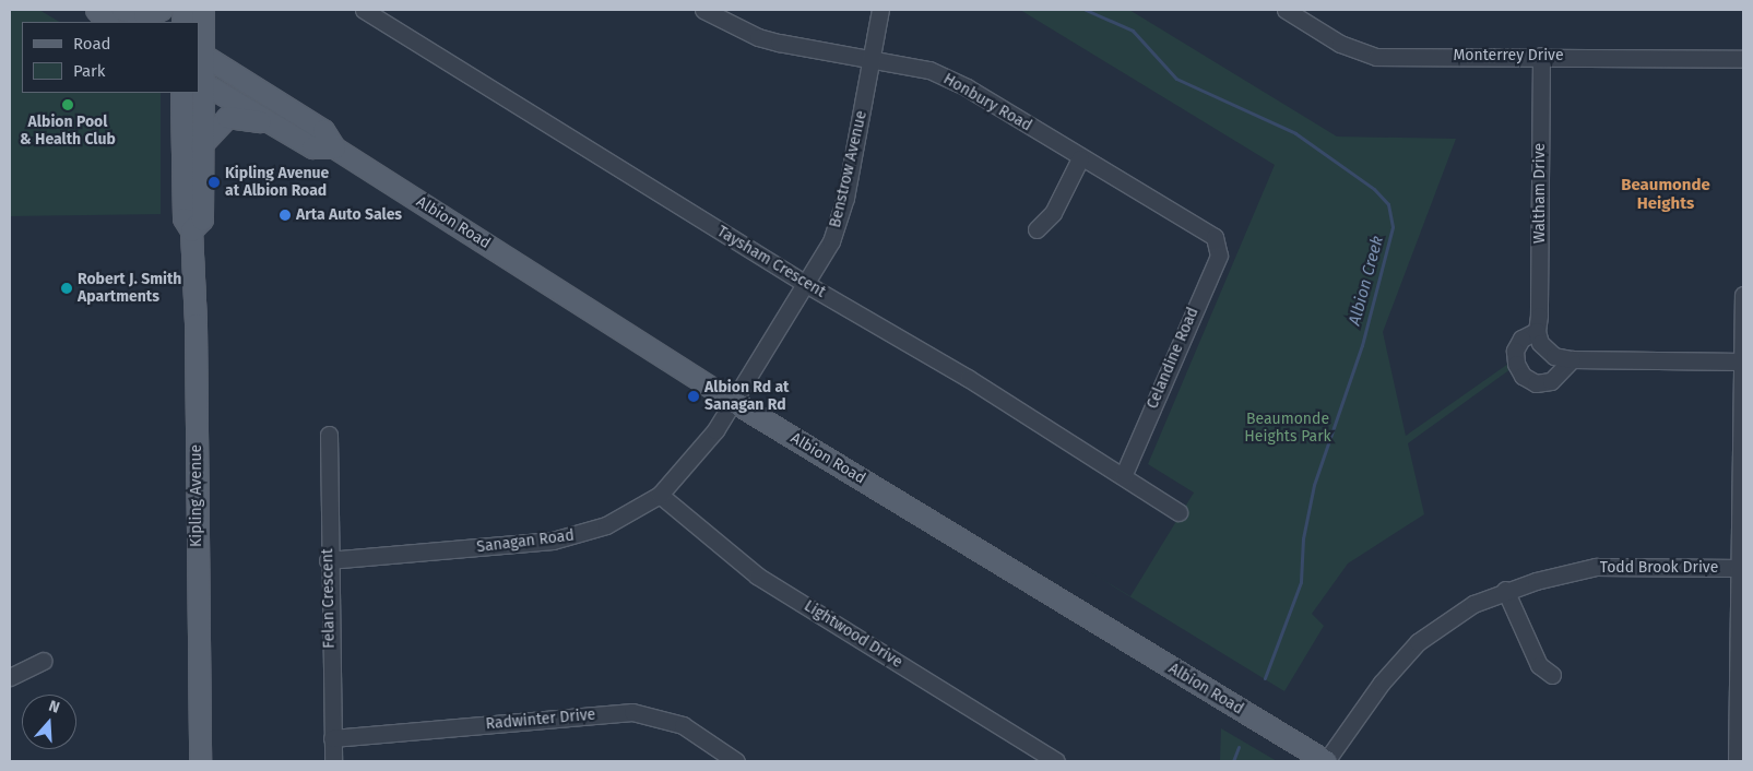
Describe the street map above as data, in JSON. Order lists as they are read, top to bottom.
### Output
{
  "streets": {
    "main road": ["Albion Road", "Kipling Avenue"],
    "street": [
      "Monterrey Drive",
      "Honbury Road",
      "Benstrow Avenue",
      "Waltham Drive",
      "Taysham Crescent",
      "Celandine Road",
      "Sanagan Road",
      "Todd Brook Drive",
      "Felan Crescent",
      "Lightwood Drive",
      "Radwinter Drive"
    ]
  },
  "crossings": [
    ["Monterrey Drive", "Waltham Drive"],
    ["Honbury Road", "Benstrow Avenue"],
    ["Honbury Road", "Celandine Road"],
    ["Benstrow Avenue", "Albion Road"],
    ["Benstrow Avenue", "Taysham Crescent"],
    ["Benstrow Avenue", "Sanagan Road"],
    ["Albion Road", "Kipling Avenue"],
    ["Albion Road", "Sanagan Road"],
    ["Albion Road", "Todd Brook Drive"],
    ["Taysham Crescent", "Celandine Road"],
    ["Sanagan Road", "Felan Crescent"],
    ["Sanagan Road", "Lightwood Drive"],
    ["Felan Crescent", "Radwinter Drive"]
  ],
  "districts": ["Beaumonde Heights"],
  "water": ["Albion Creek"],
  "parks": ["Beaumonde Heights Park"],
  "places": [
    "Albion Pool & Health Club",
    "Kipling Avenue at Albion Road",
    "Arta Auto Sales",
    "Robert J. Smith Apartments",
    "Albion Rd at Sanagan Rd"
  ],
  "legend": ["Road", "Park"],
  "north": "top"
}
